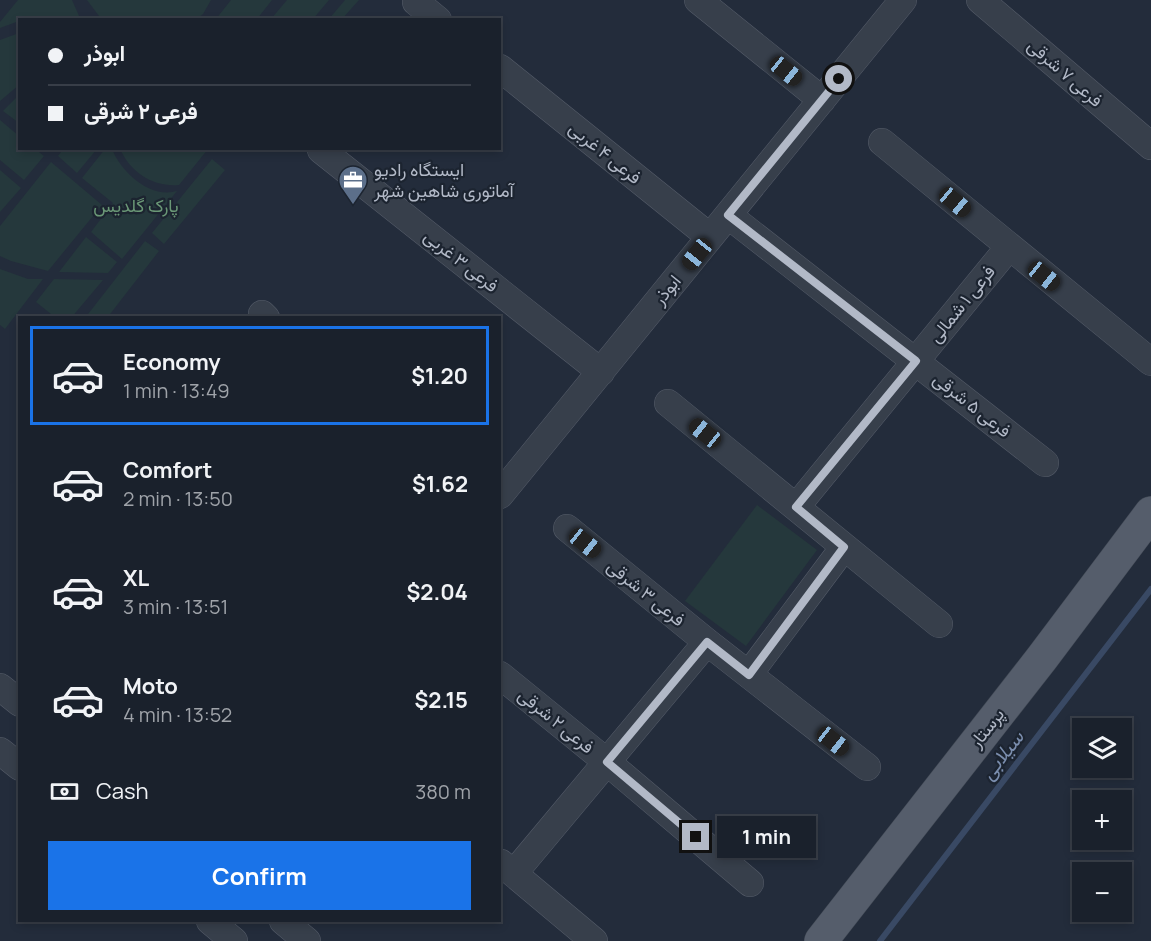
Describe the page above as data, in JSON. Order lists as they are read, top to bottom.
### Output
{
  "streets": {
    "main road": ["پرستار"],
    "street": [
      "فرعی ۷ شرقی",
      "فرعی ۴ غربی",
      "فرعی ۳ غربی",
      "ابوذر",
      "فرعی ۱ شمالی",
      "فرعی ۵ شرقی",
      "فرعی ۳ شرقی",
      "فرعی ۲ شرقی"
    ]
  },
  "crossings": [
    ["فرعی ۴ غربی", "ابوذر"],
    ["فرعی ۳ غربی", "ابوذر"],
    ["ابوذر", "فرعی ۵ شرقی"],
    ["فرعی ۱ شمالی", "فرعی ۵ شرقی"]
  ],
  "water": ["سیلابی"],
  "parks": ["پارک گلدیس"],
  "places": {
    "office": ["ایستگاه رادیو آماتوری شاهین شهر"]
  },
  "page": {
    "banner": ["ابوذر", "فرعی ۲ شرقی"],
    "list": [
      {
        "name": "Economy",
        "note": "1 min · 13:49",
        "value": "$1.20"
      },
      {
        "name": "Comfort",
        "note": "2 min · 13:50",
        "value": "$1.62"
      },
      {
        "name": "XL",
        "note": "3 min · 13:51",
        "value": "$2.04"
      },
      {
        "name": "Moto",
        "note": "4 min · 13:52",
        "value": "$2.15"
      }
    ],
    "map_buttons": ["+", "−"],
    "pay": ["Cash", "380 m"],
    "bubble": "1 min",
    "buttons": "Confirm"
  }
}
